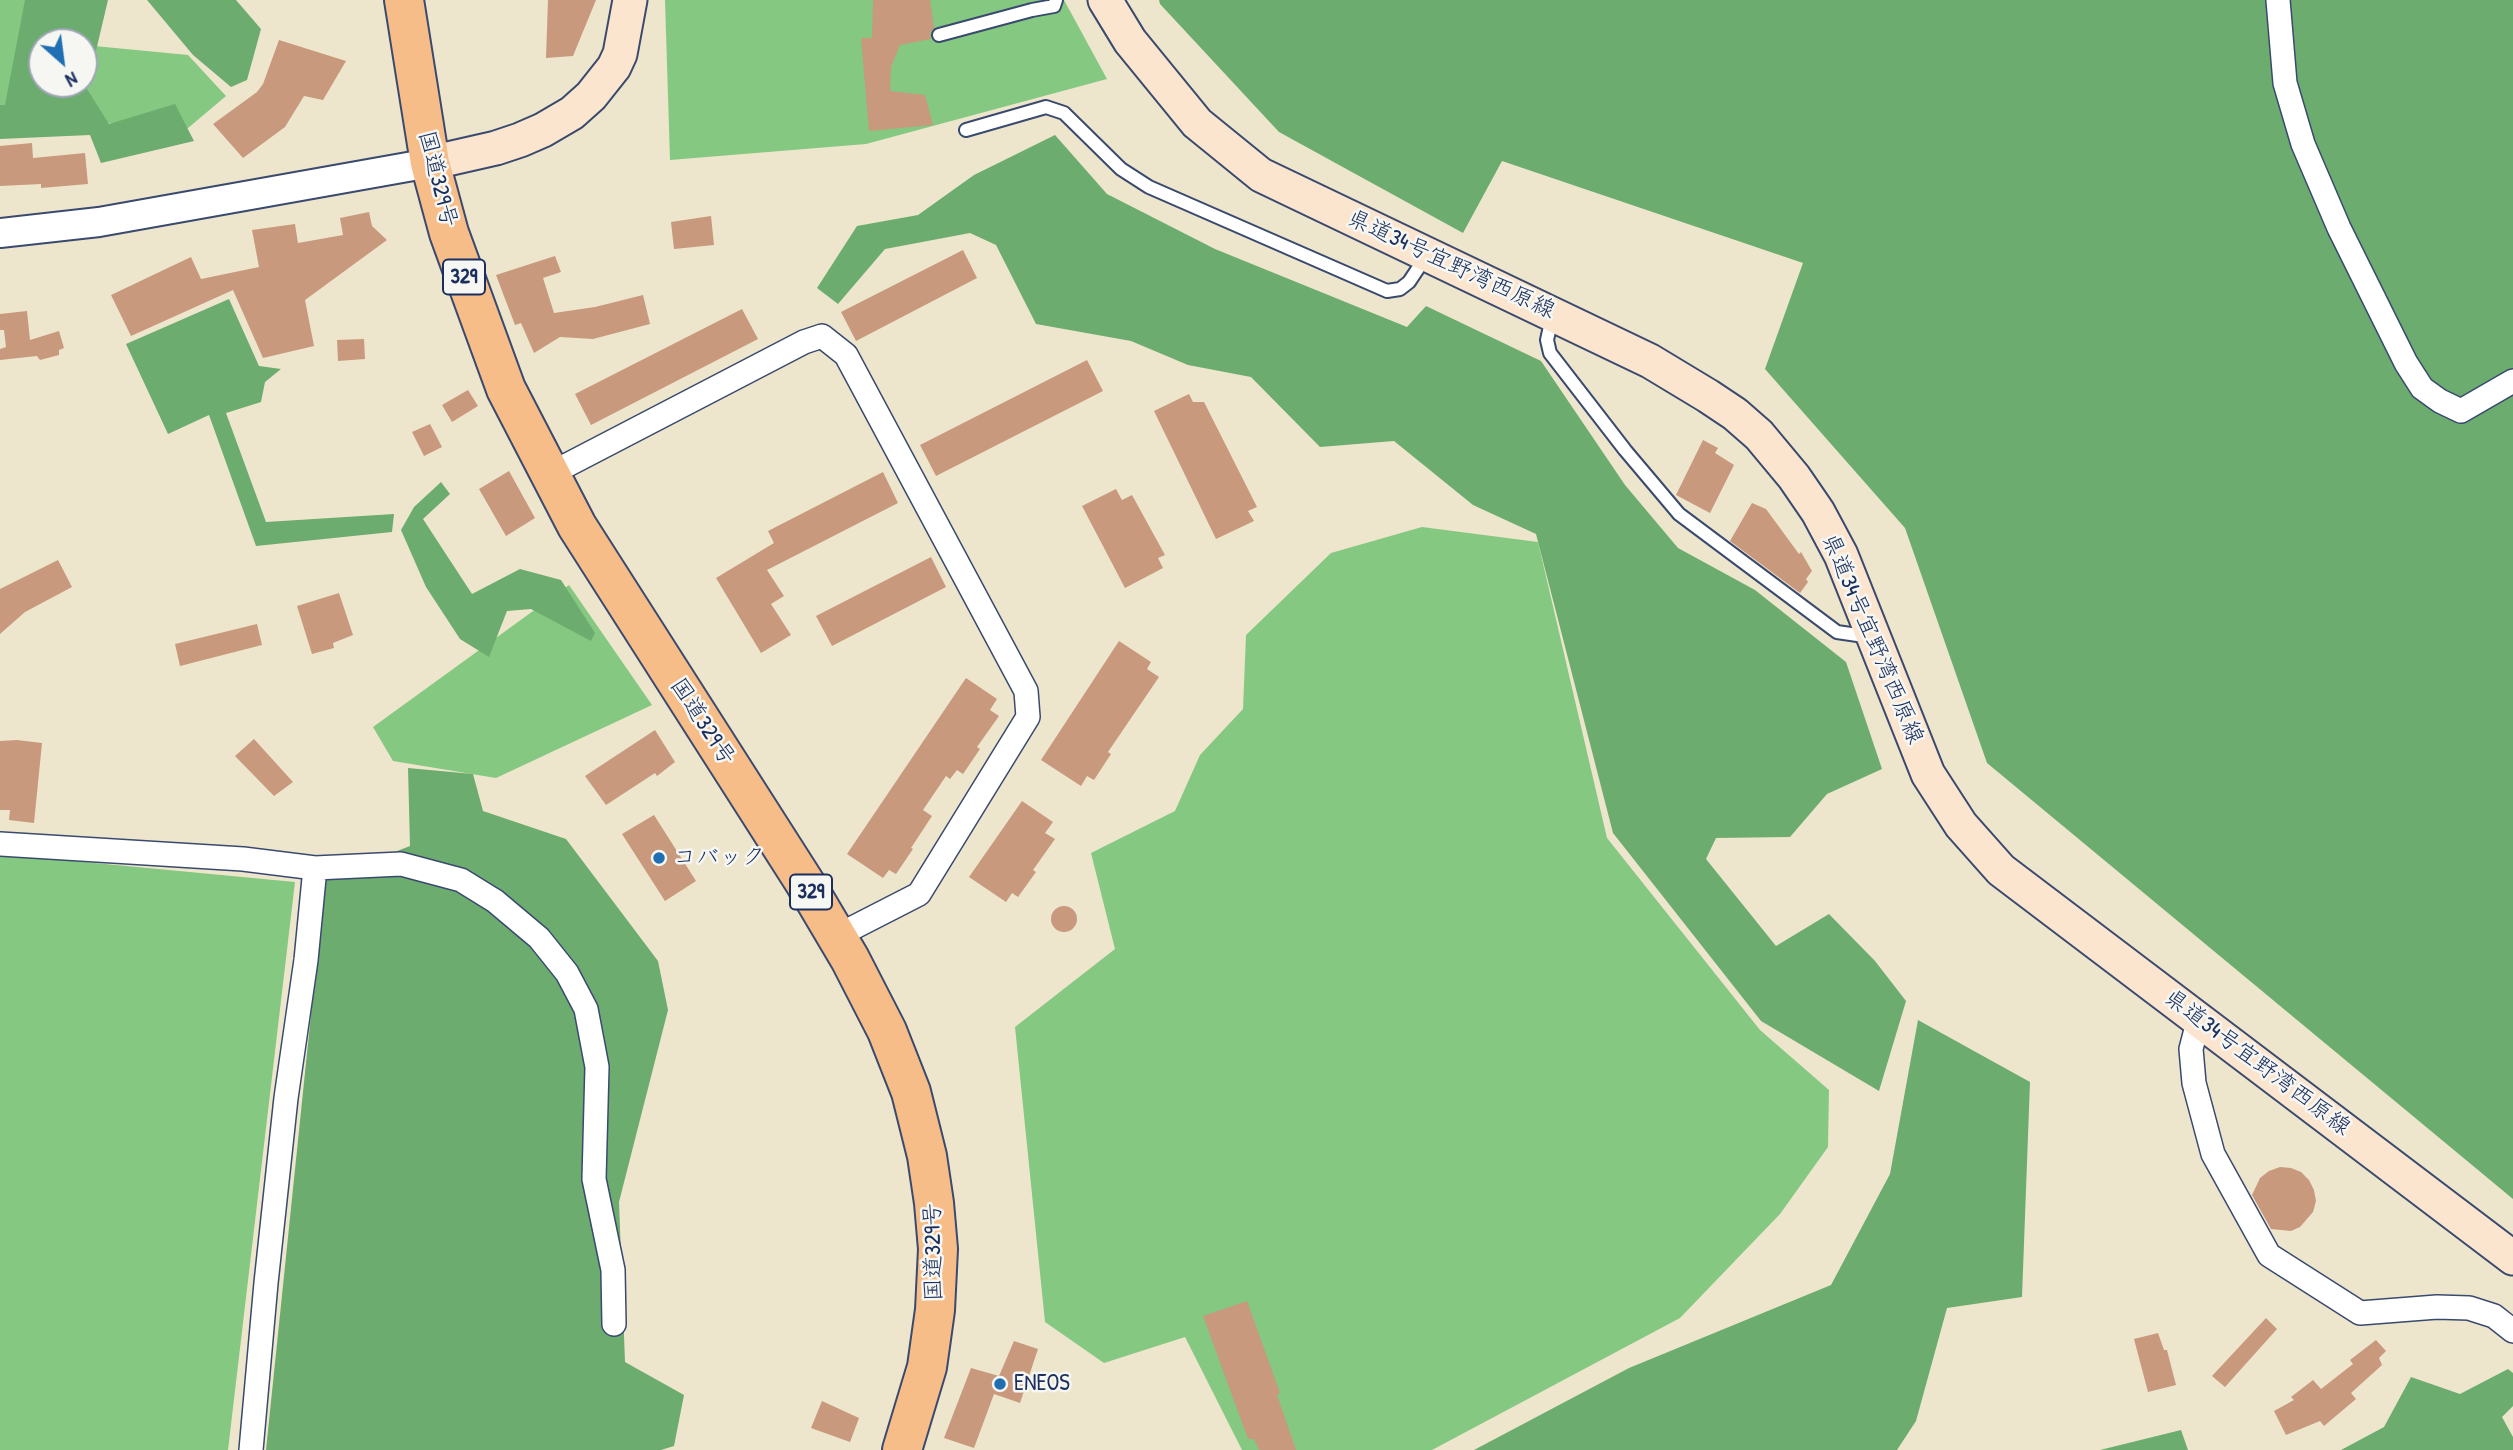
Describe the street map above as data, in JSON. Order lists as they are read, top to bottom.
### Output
{
  "streets": {
    "highway": ["国道329号", "329"],
    "main road": ["県道34号宜野湾西原線"]
  },
  "places": ["コバック", "ENEOS"],
  "north": "bottom right"
}
